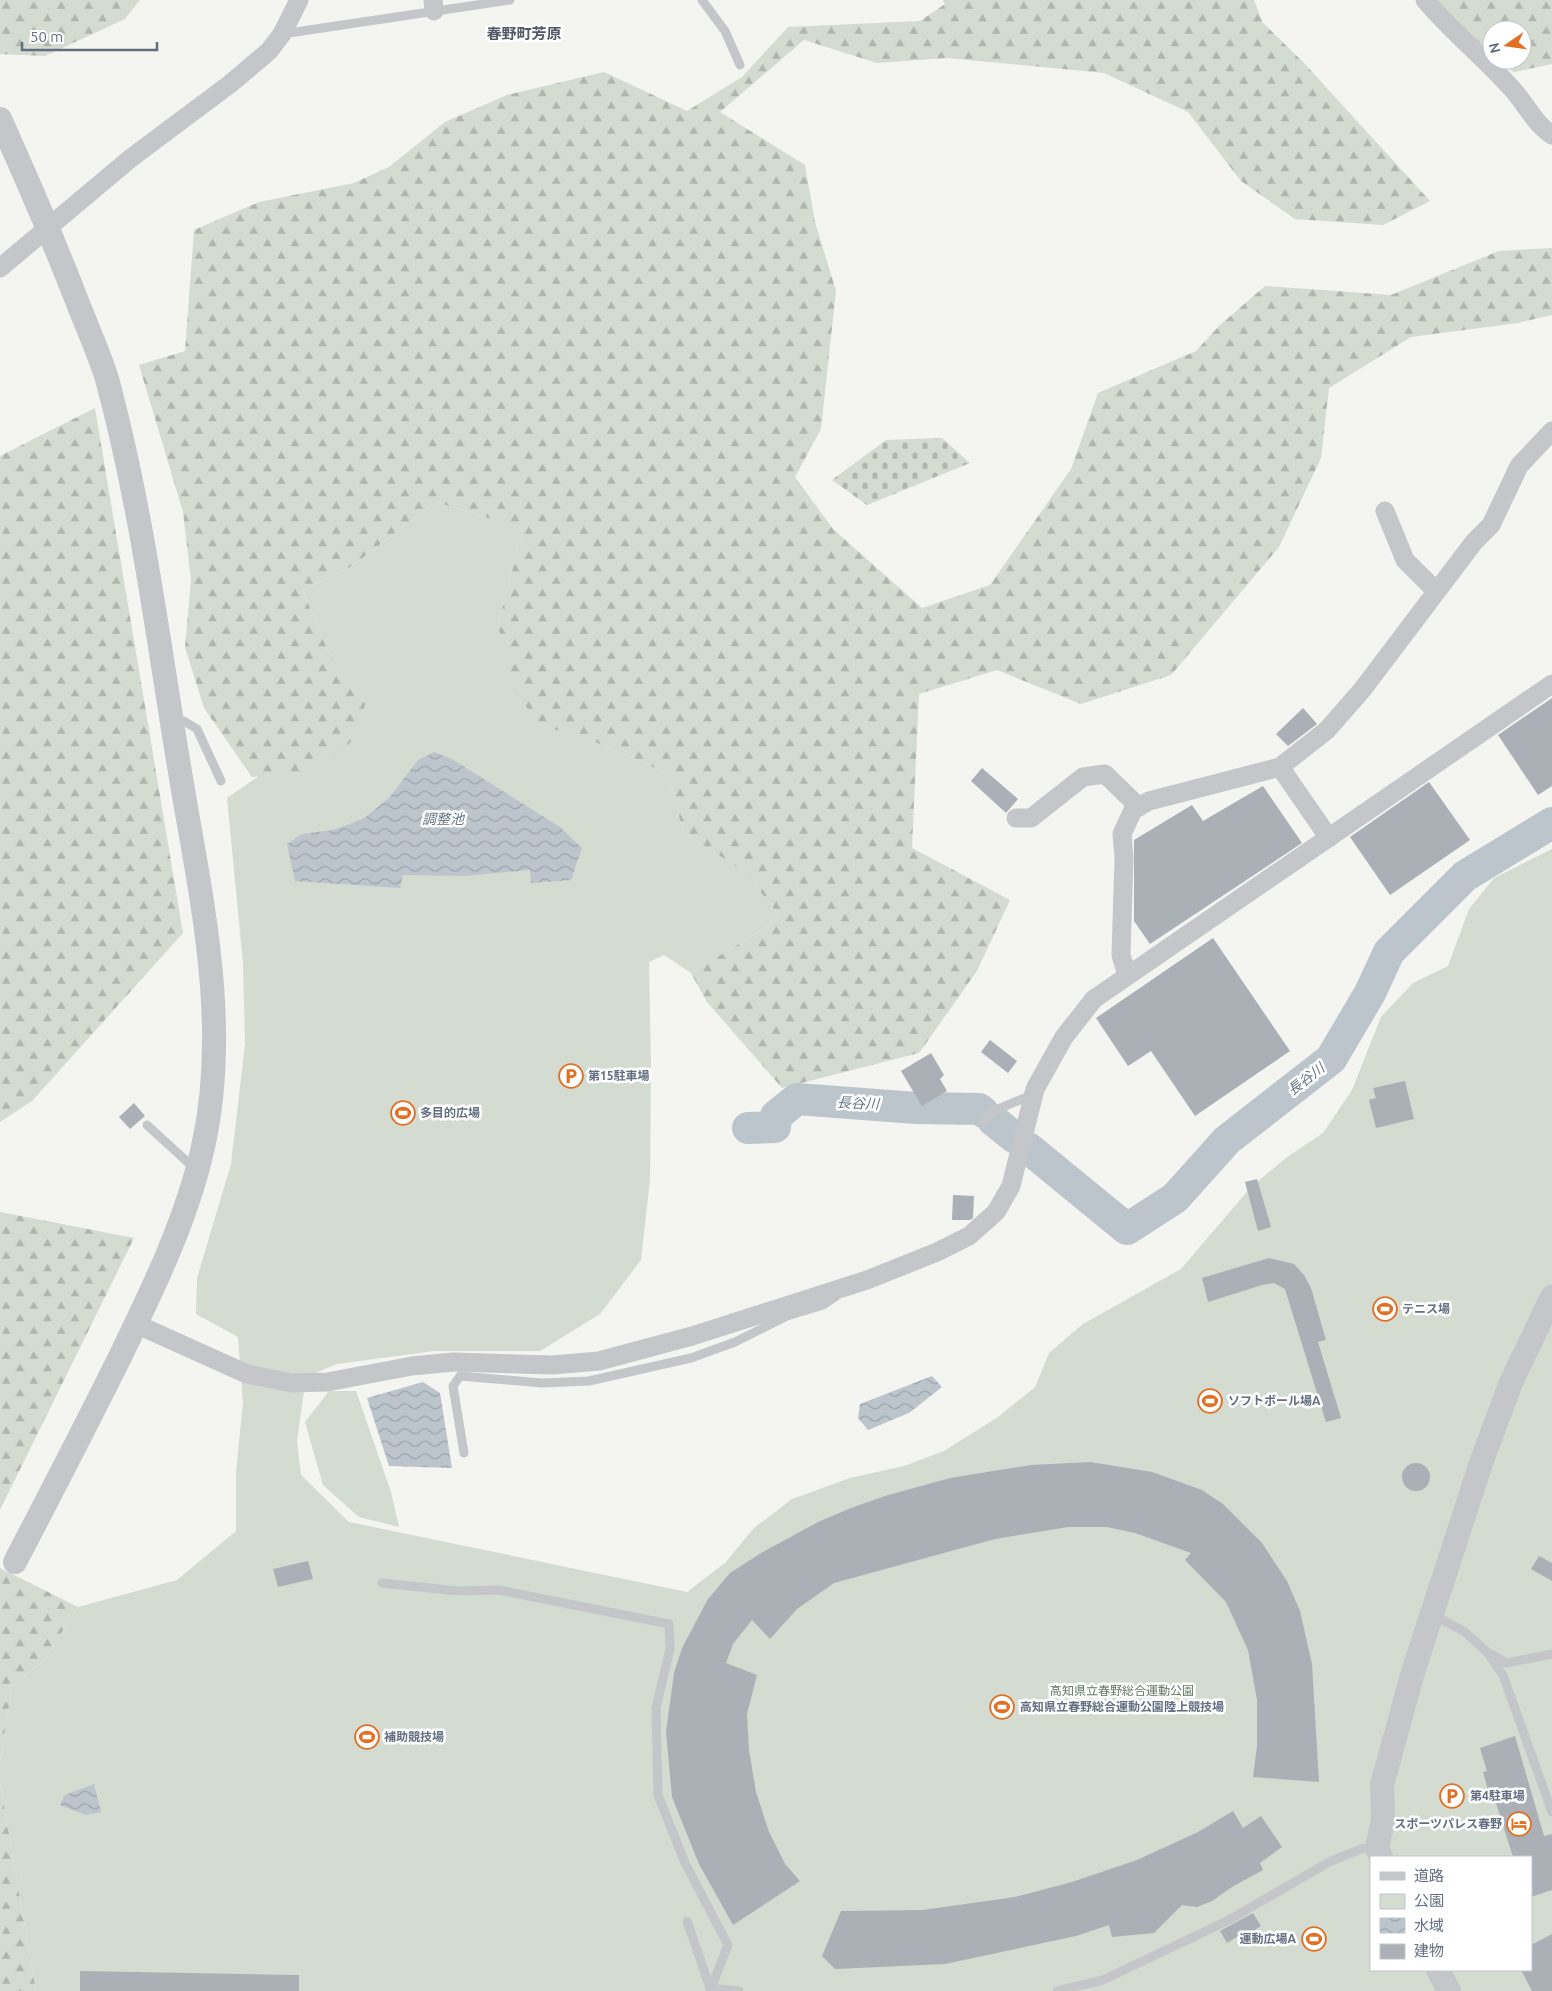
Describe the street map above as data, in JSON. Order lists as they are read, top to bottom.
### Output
{
  "districts": ["春野町芳原"],
  "water": ["調整池", "長谷川"],
  "parks": ["高知県立春野総合運動公園"],
  "places": {
    "parking": ["第15駐車場", "第4駐車場"],
    "sports": [
      "多目的広場",
      "テニス場",
      "ソフトボール場A",
      "高知県立春野総合運動公園陸上競技場",
      "補助競技場",
      "運動広場A"
    ],
    "hotel": ["スポーツパレス春野"]
  },
  "legend": [
    "道路",
    "公園",
    "水域",
    "建物"
  ],
  "scale_bar": "50 m",
  "north": "left"
}
